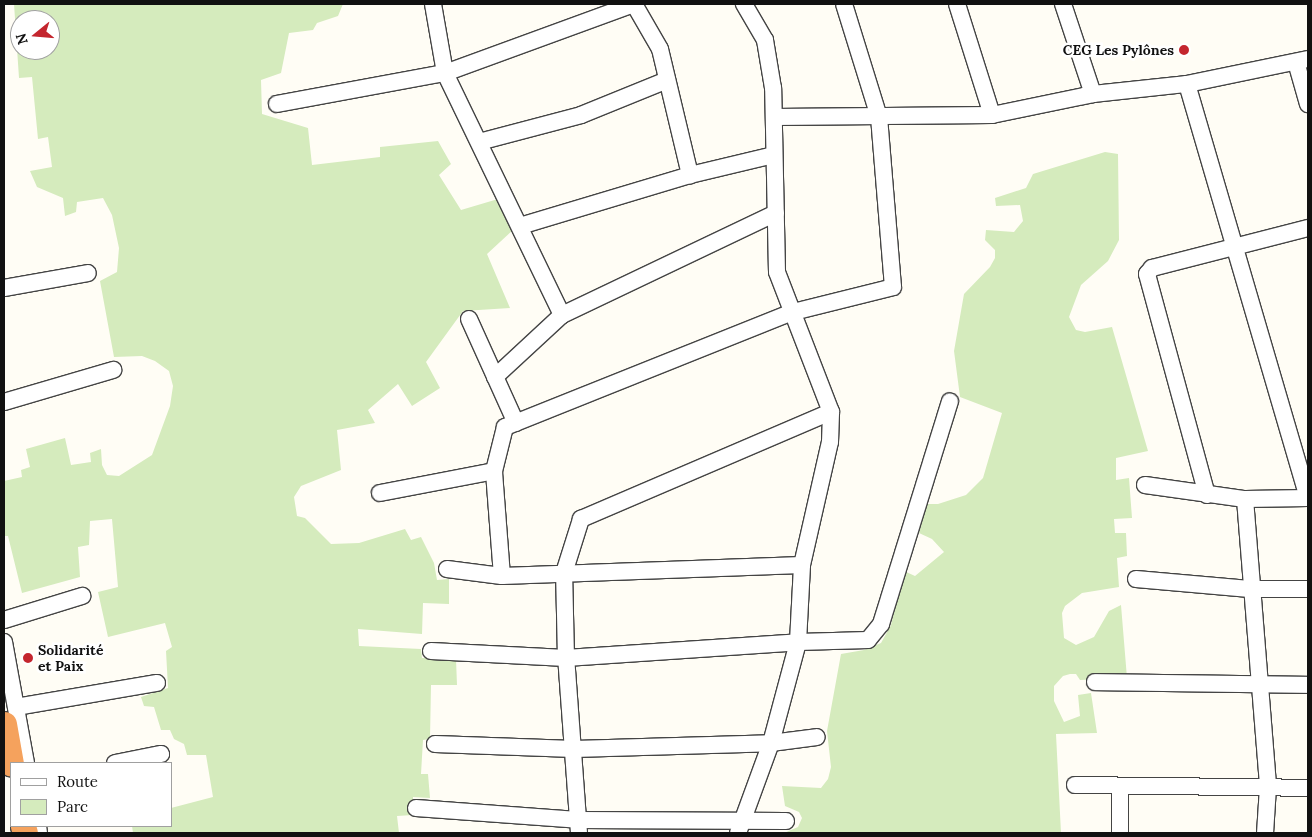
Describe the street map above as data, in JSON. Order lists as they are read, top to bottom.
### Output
{
  "places": ["CEG Les Pylônes", "Solidarité et Paix"],
  "legend": ["Route", "Parc"],
  "north": "left"
}
